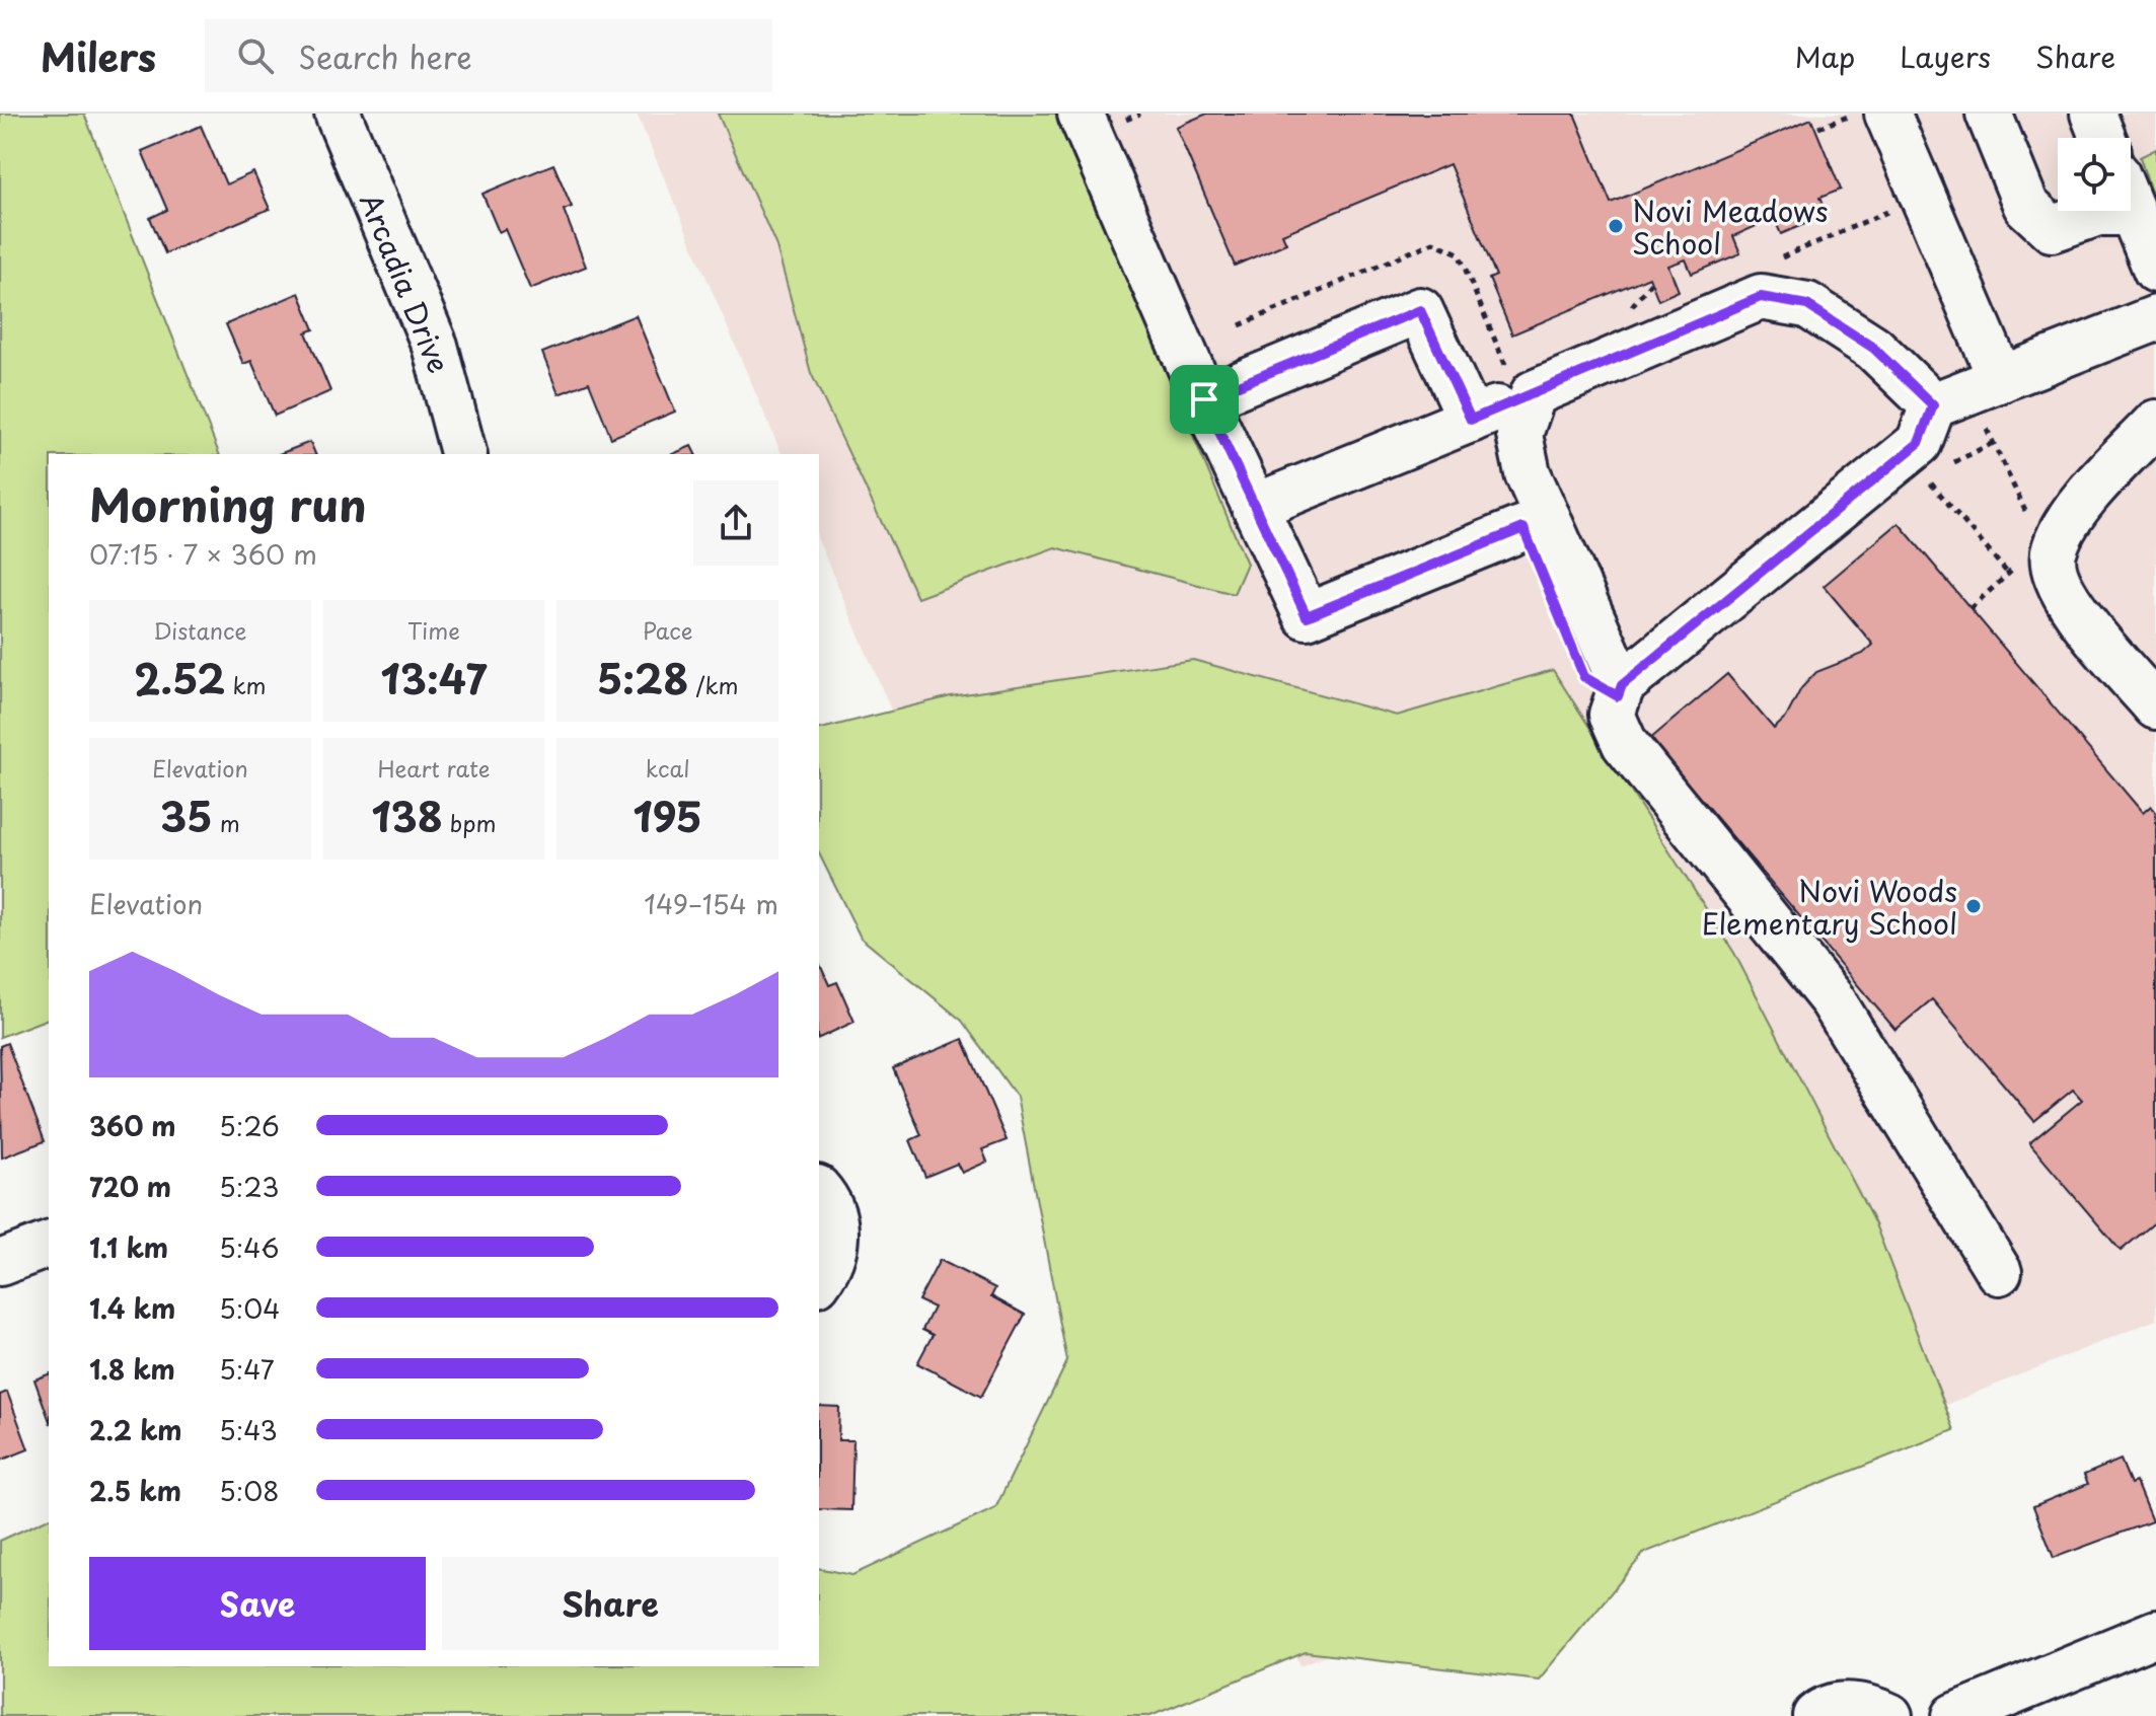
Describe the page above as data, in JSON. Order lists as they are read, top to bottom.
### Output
{
  "streets": {
    "street": ["Arcadia Drive"]
  },
  "places": ["Novi Meadows School", "Novi Woods Elementary School"],
  "page": {
    "header": "Milers",
    "search": "Search here",
    "nav": ["Map", "Layers", "Share"],
    "heading": ["Morning run", "07:15 · 7 × 360 m"],
    "stats": [
      ["Distance", "2.52 km"],
      ["Time", "13:47"],
      ["Pace", "5:28 /km"],
      ["Elevation", "35 m"],
      ["Heart rate", "138 bpm"],
      ["kcal", "195"]
    ],
    "chart": ["Elevation", "149–154 m"],
    "list": [
      {
        "name": "360 m",
        "note": "5:26"
      },
      {
        "name": "720 m",
        "note": "5:23"
      },
      {
        "name": "1.1 km",
        "note": "5:46"
      },
      {
        "name": "1.4 km",
        "note": "5:04"
      },
      {
        "name": "1.8 km",
        "note": "5:47"
      },
      {
        "name": "2.2 km",
        "note": "5:43"
      },
      {
        "name": "2.5 km",
        "note": "5:08"
      }
    ],
    "buttons": ["Save", "Share"]
  }
}
